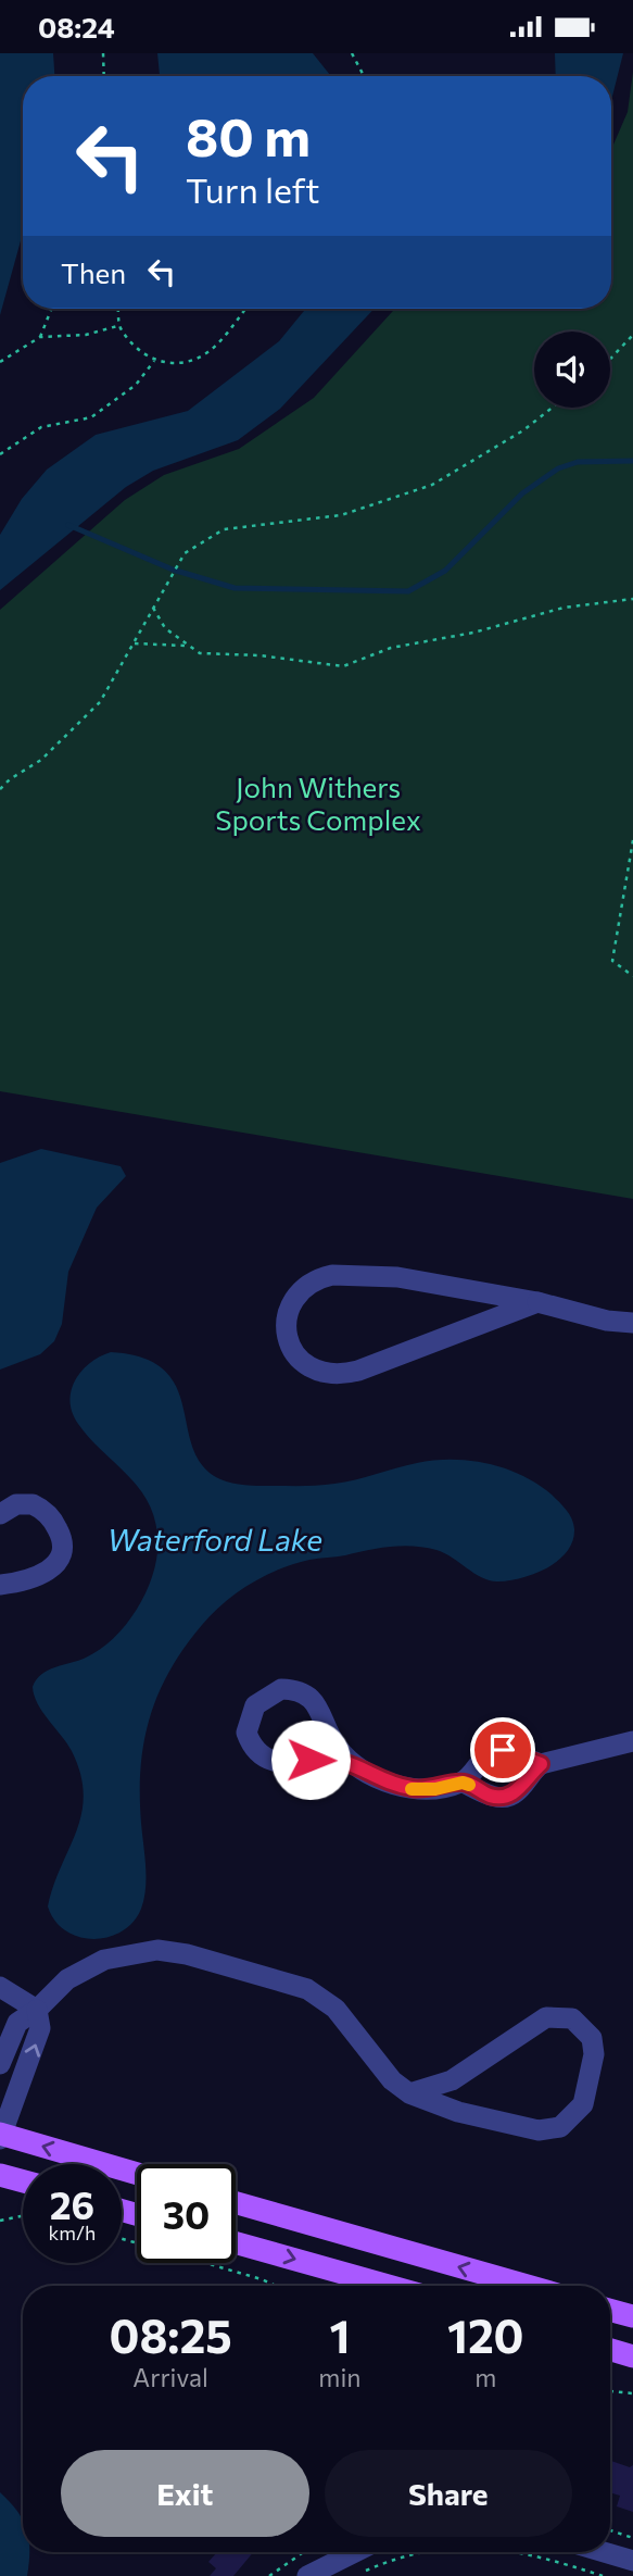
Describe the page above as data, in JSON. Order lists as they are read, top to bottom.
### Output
{
  "water": ["Waterford Lake"],
  "parks": ["John Withers Sports Complex"],
  "page": {
    "status": "08:24",
    "turn": ["80 m", "Turn left"],
    "then": "Then",
    "speed": "26 km/h",
    "limit": "30",
    "eta": [
      "08:25",
      "Arrival",
      "1",
      "min",
      "120",
      "m"
    ],
    "buttons": ["Exit", "Share"]
  }
}
